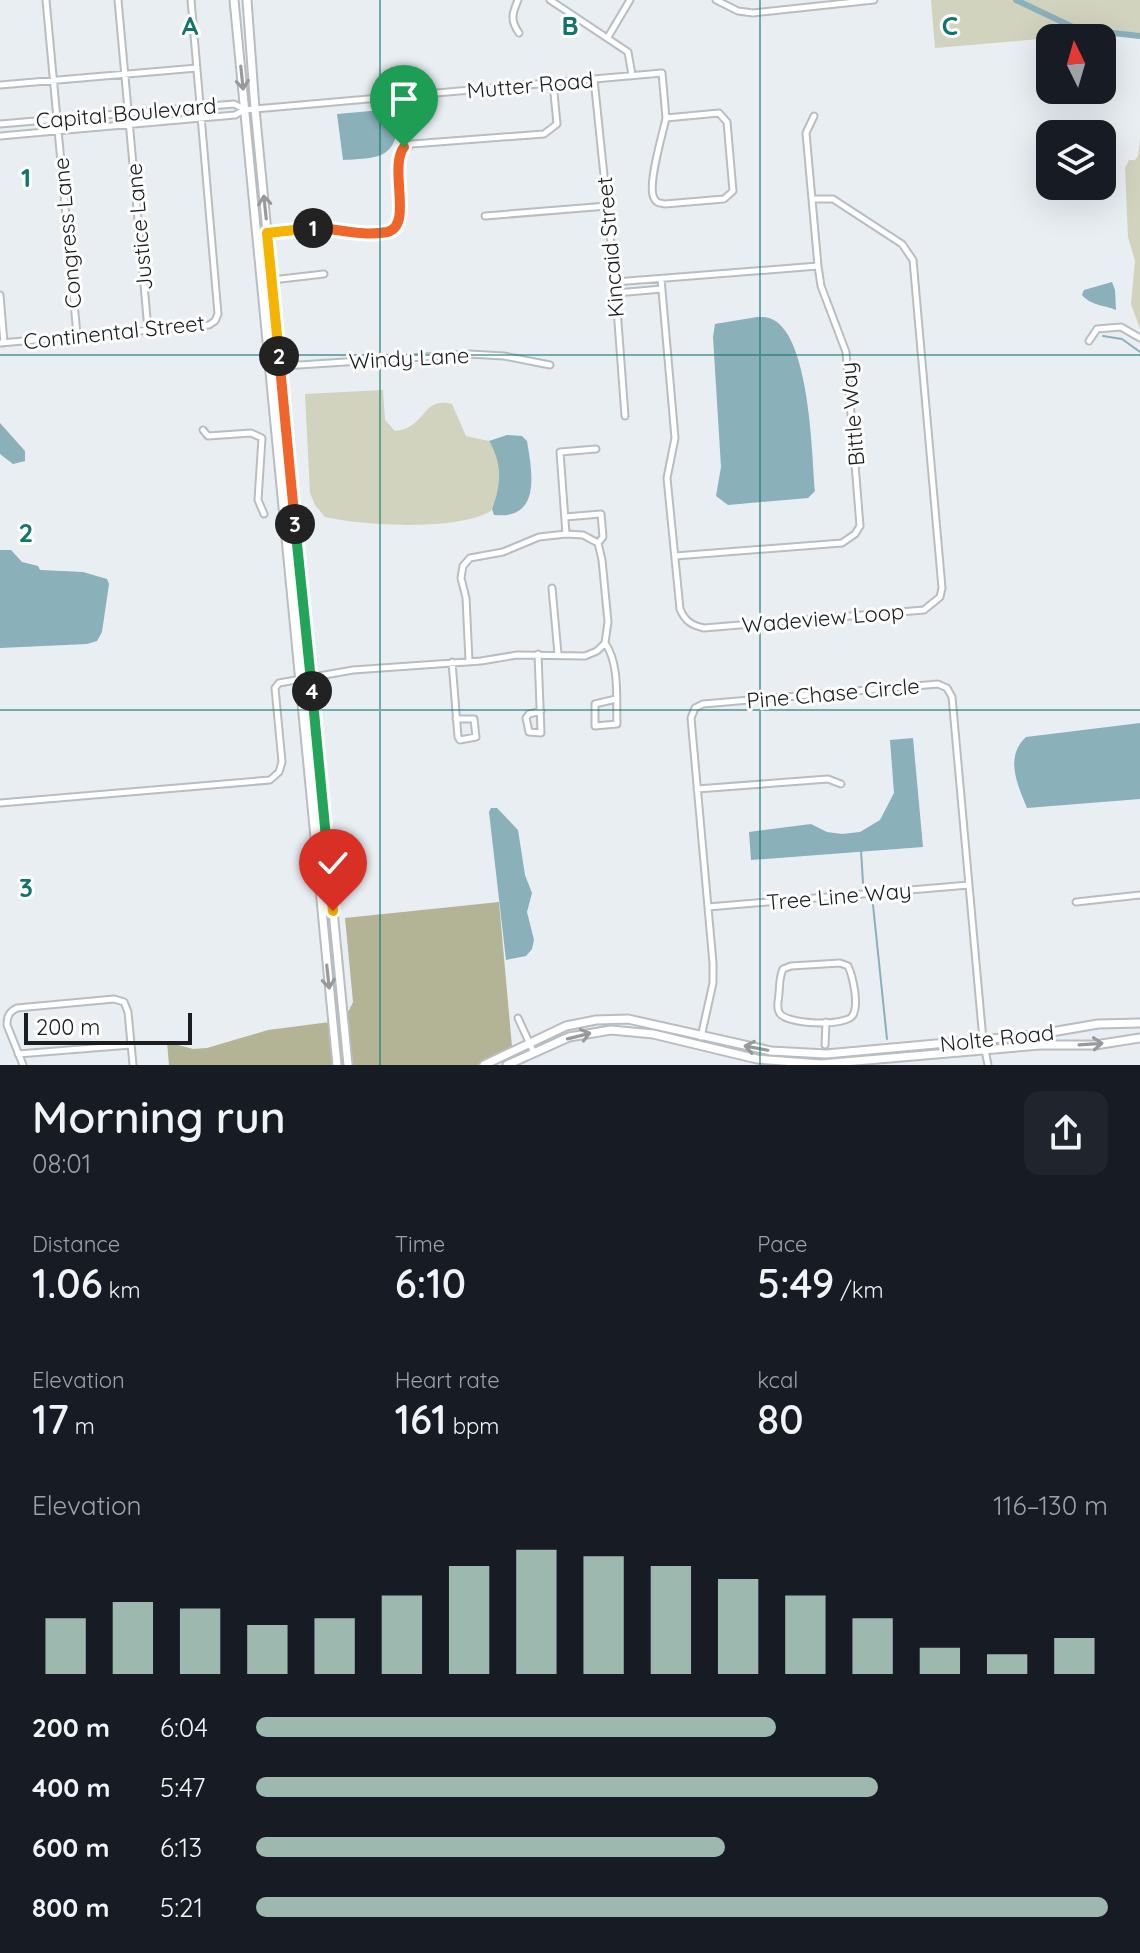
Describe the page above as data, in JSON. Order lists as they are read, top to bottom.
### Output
{
  "streets": {
    "main road": ["Nolte Road"],
    "street": [
      "Mutter Road",
      "Capital Boulevard",
      "Justice Lane",
      "Congress Lane",
      "Kincaid Street",
      "Continental Street",
      "Windy Lane",
      "Bittle Way",
      "Wadeview Loop",
      "Pine Chase Circle",
      "Tree Line Way"
    ]
  },
  "crossings": [
    ["Mutter Road", "Capital Boulevard"],
    ["Mutter Road", "Kincaid Street"],
    ["Capital Boulevard", "Justice Lane"],
    ["Capital Boulevard", "Congress Lane"],
    ["Capital Boulevard", "Continental Street"],
    ["Justice Lane", "Continental Street"],
    ["Congress Lane", "Continental Street"],
    ["Bittle Way", "Wadeview Loop"],
    ["Pine Chase Circle", "Tree Line Way"],
    ["Pine Chase Circle", "Nolte Road"]
  ],
  "scale_bar": "200 m",
  "north": "top",
  "page": {
    "pins": [
      "1",
      "2",
      "3",
      "4"
    ],
    "scale": "200 m",
    "heading": ["Morning run", "08:01"],
    "stats": [
      ["Distance", "1.06 km"],
      ["Time", "6:10"],
      ["Pace", "5:49 /km"],
      ["Elevation", "17 m"],
      ["Heart rate", "161 bpm"],
      ["kcal", "80"]
    ],
    "chart": ["Elevation", "116–130 m"],
    "list": [
      {
        "name": "200 m",
        "note": "6:04"
      },
      {
        "name": "400 m",
        "note": "5:47"
      },
      {
        "name": "600 m",
        "note": "6:13"
      },
      {
        "name": "800 m",
        "note": "5:21"
      }
    ]
  },
  "grid": {
    "columns": ["A", "B", "C"],
    "rows": ["1", "2", "3"]
  }
}
